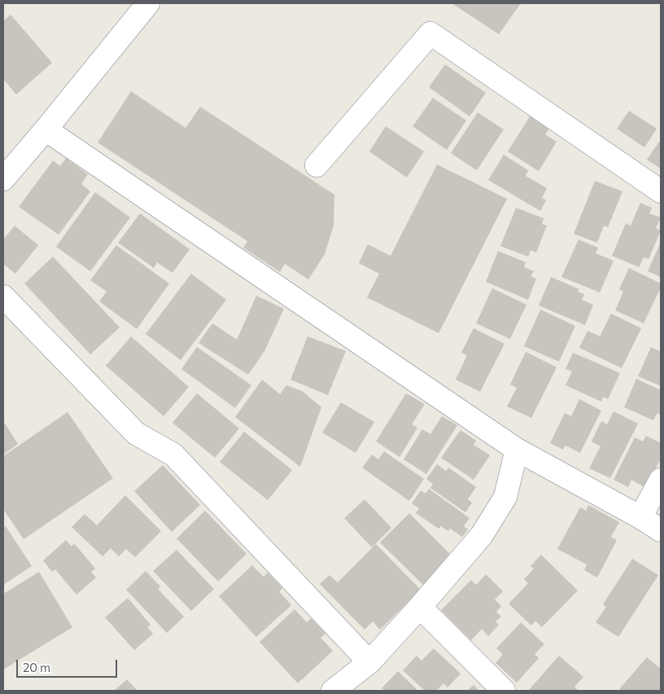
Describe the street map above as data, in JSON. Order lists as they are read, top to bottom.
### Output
{
  "scale_bar": "20 m"
}
